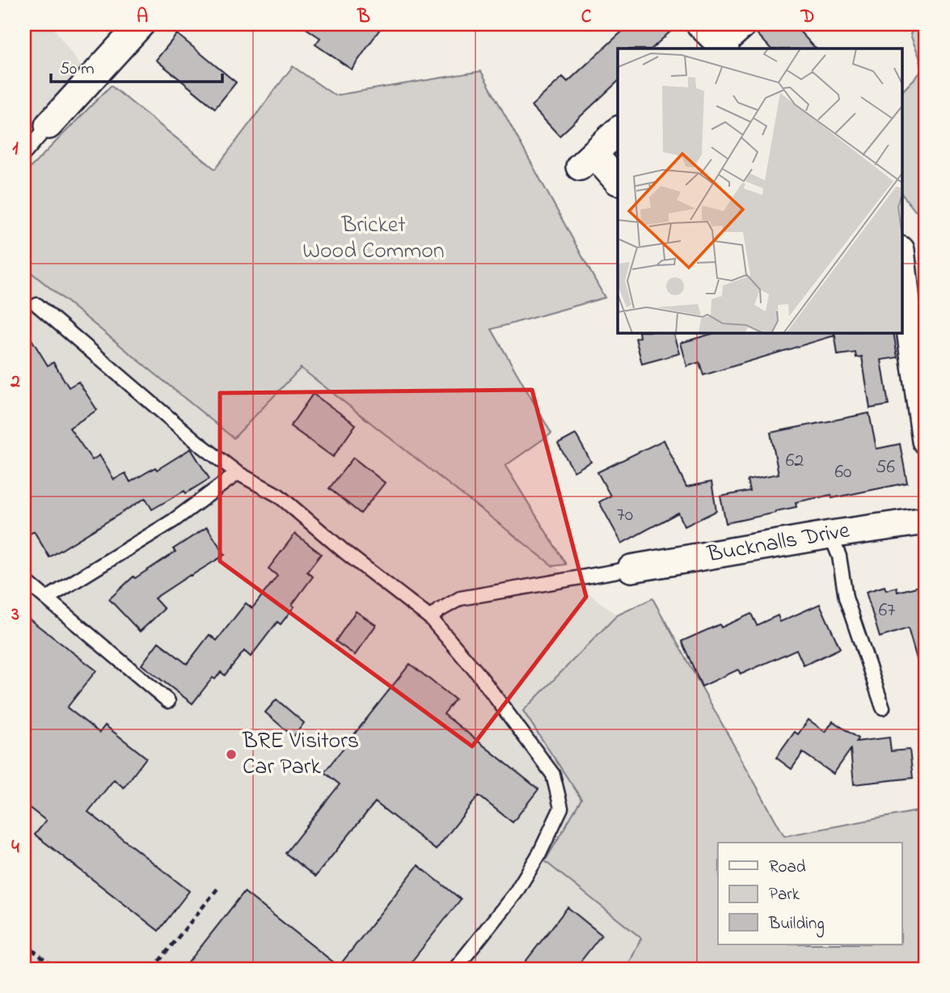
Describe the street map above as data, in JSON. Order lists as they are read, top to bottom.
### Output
{
  "streets": {
    "street": ["Bucknalls Drive"]
  },
  "parks": ["Bricket Wood Common"],
  "places": ["BRE Visitors Car Park"],
  "house_numbers": [
    "62",
    "56",
    "60",
    "70",
    "67"
  ],
  "legend": ["Road", "Park", "Building"],
  "scale_bar": "50 m",
  "grid": {
    "columns": [
      "A",
      "B",
      "C",
      "D"
    ],
    "rows": [
      "1",
      "2",
      "3",
      "4"
    ]
  }
}
